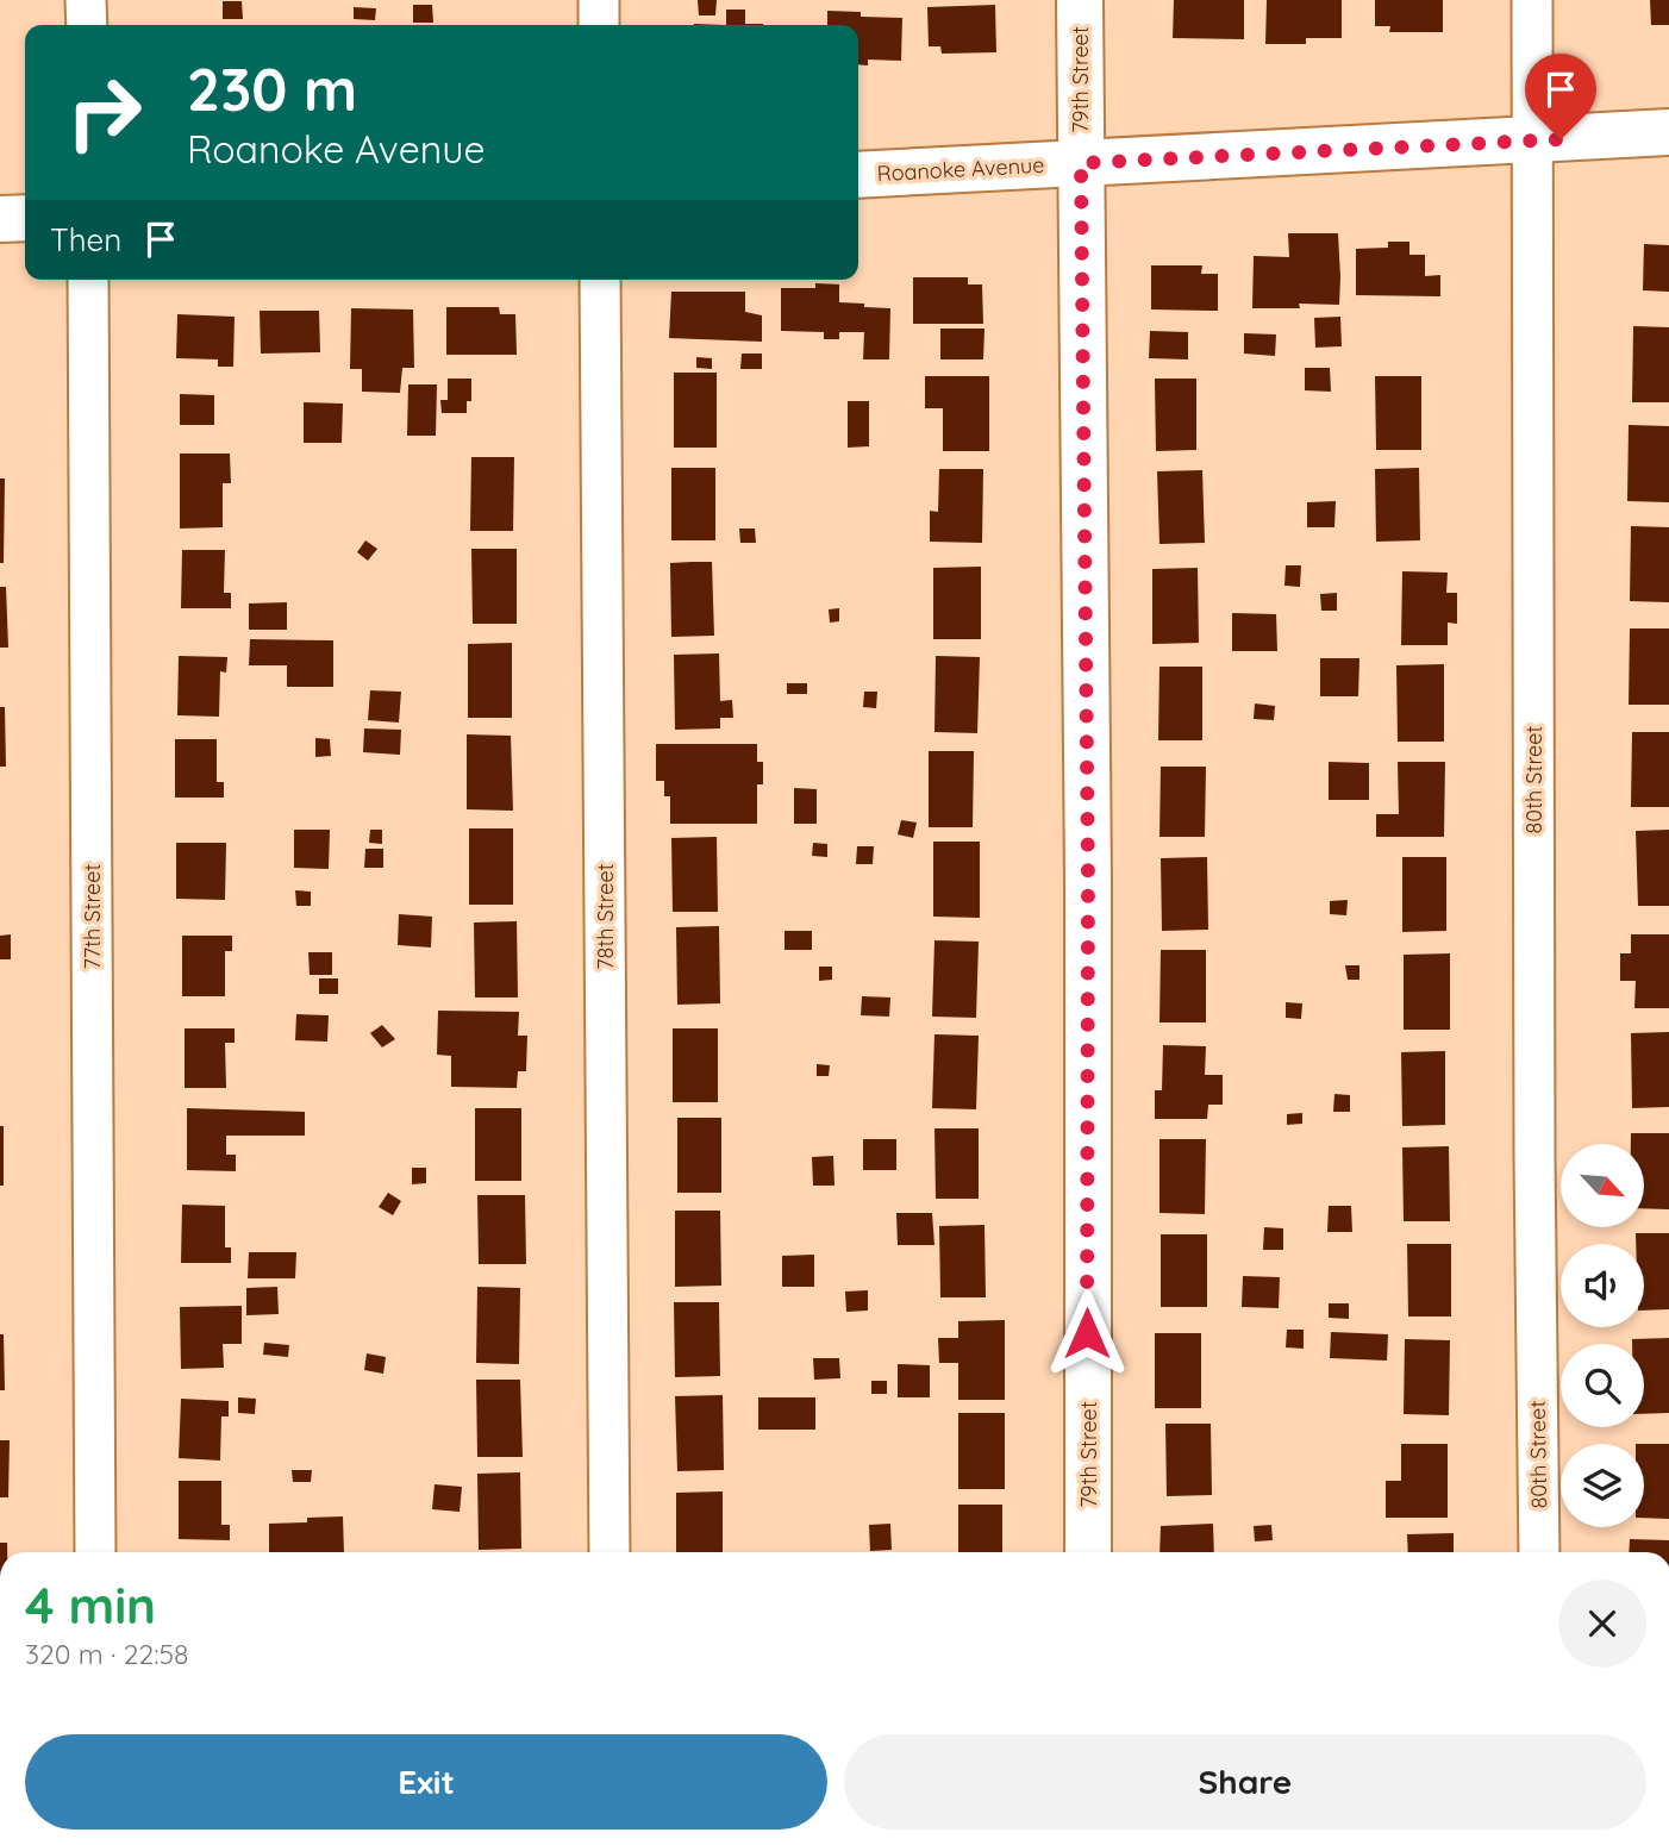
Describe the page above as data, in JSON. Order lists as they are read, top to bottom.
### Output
{
  "streets": {
    "street": [
      "79th Street",
      "Roanoke Avenue",
      "80th Street",
      "77th Street",
      "78th Street"
    ]
  },
  "crossings": [
    ["79th Street", "Roanoke Avenue"],
    ["Roanoke Avenue", "80th Street"]
  ],
  "north": "bottom right",
  "page": {
    "turn": ["230 m", "Roanoke Avenue"],
    "then": "Then",
    "heading": ["4 min", "320 m · 22:58"],
    "buttons": ["Exit", "Share"]
  }
}
